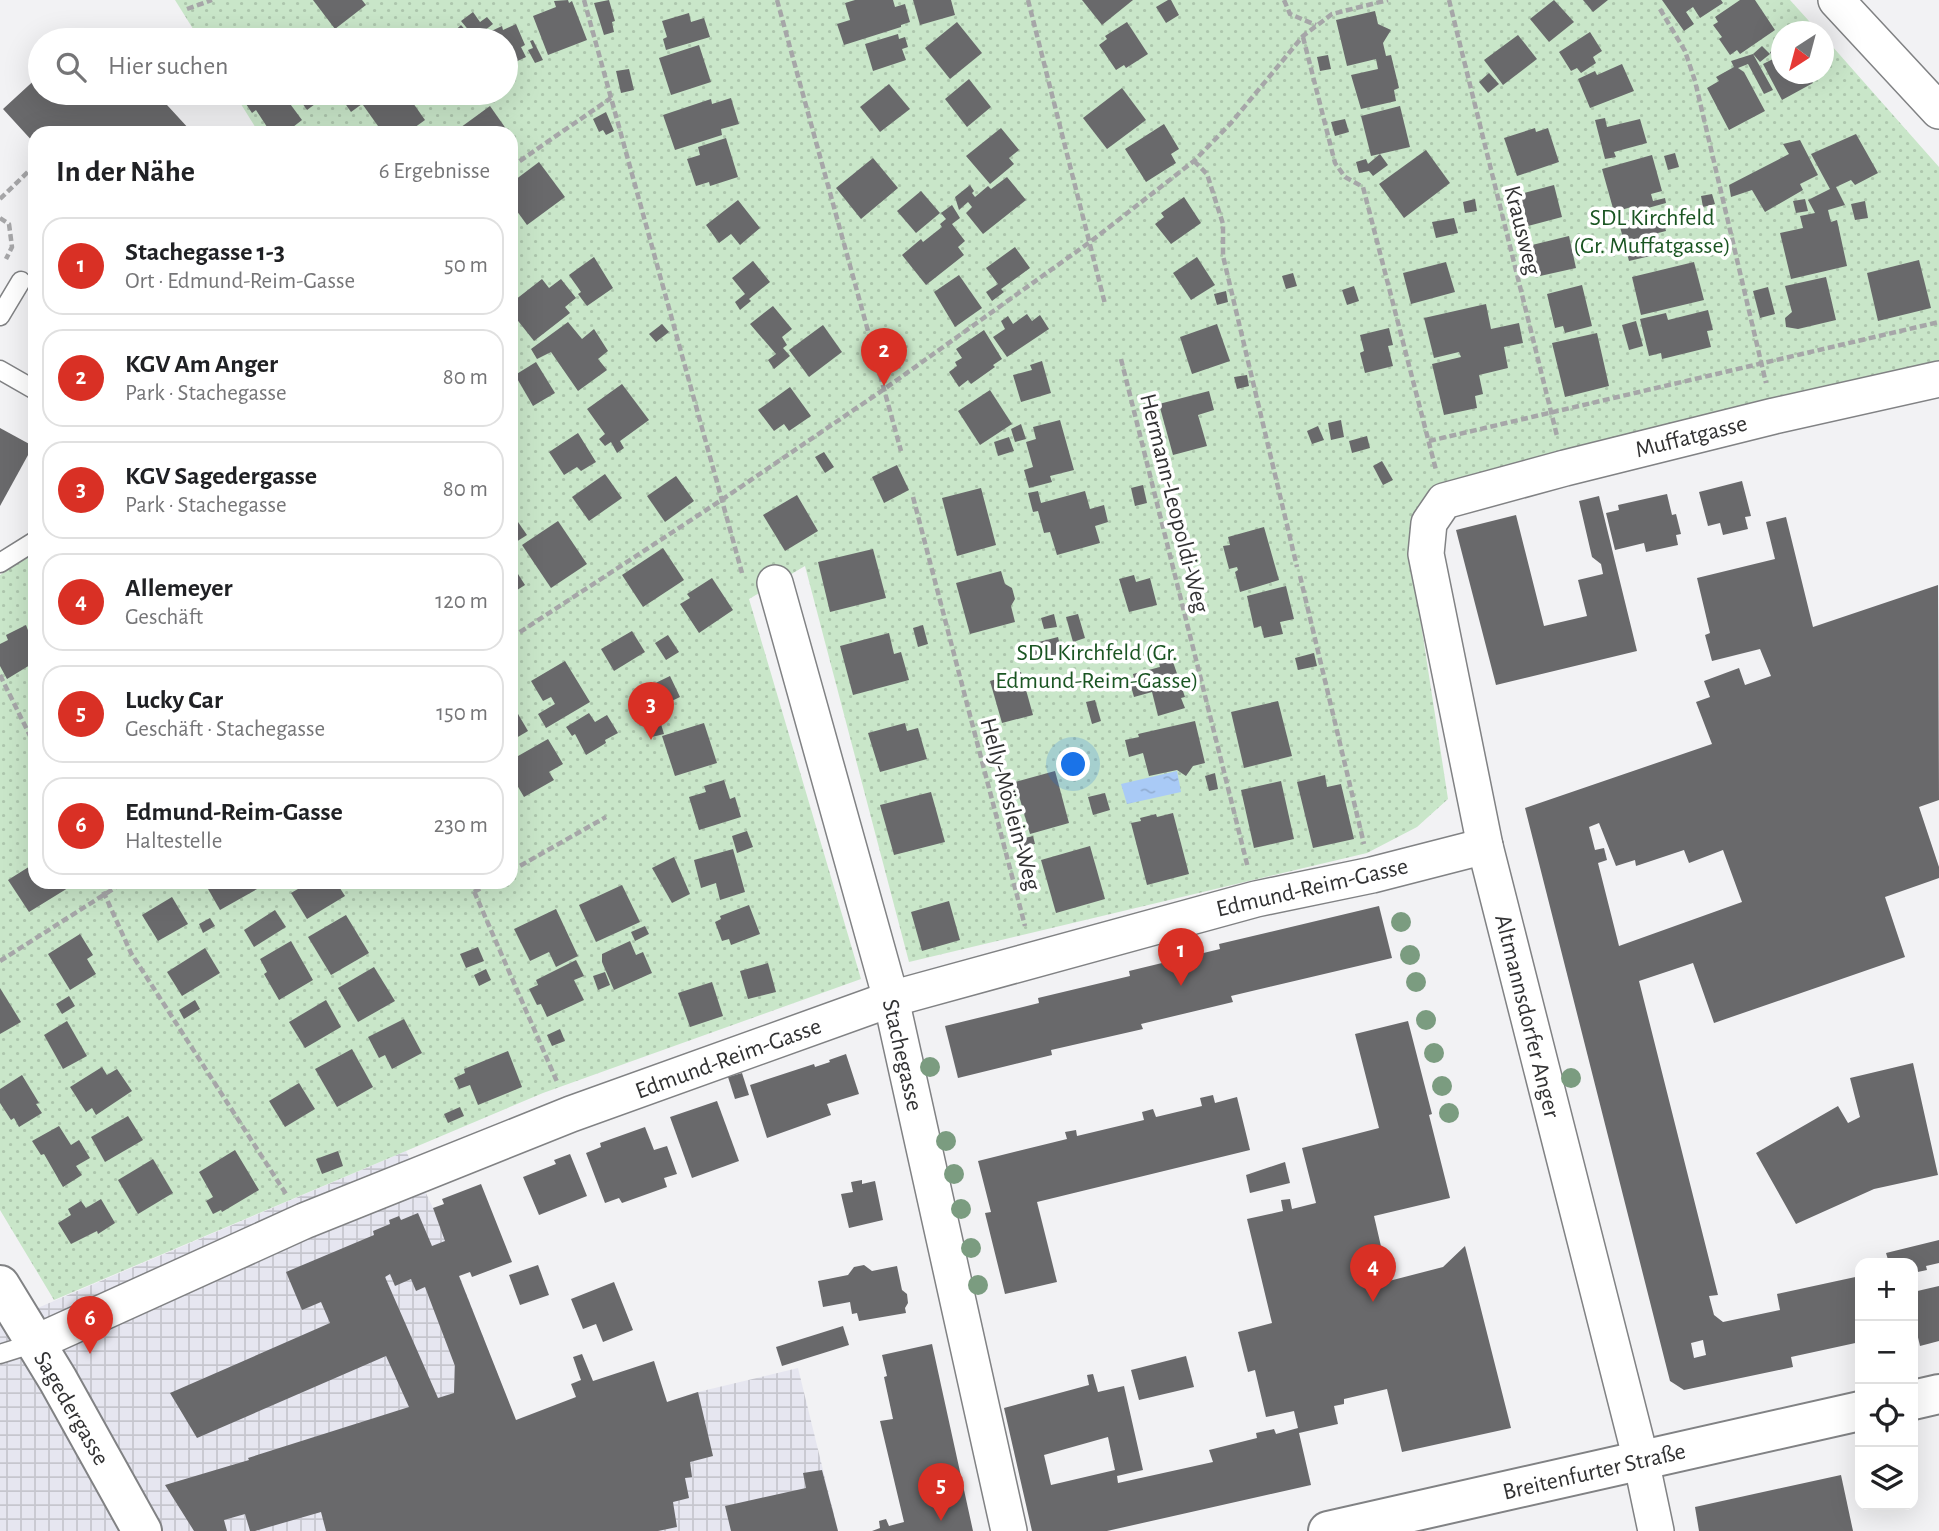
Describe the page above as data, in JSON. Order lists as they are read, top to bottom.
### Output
{
  "streets": {
    "main road": ["Sagedergasse", "Breitenfurter Straße"],
    "street": [
      "Muffatgasse",
      "Edmund-Reim-Gasse",
      "Altmannsdorfer Anger",
      "Stachegasse"
    ],
    "path": ["Krausweg", "Hermann-Leopoldi-Weg", "Helly-Möslein-Weg"]
  },
  "crossings": [
    ["Krausweg", "Muffatgasse"],
    ["Muffatgasse", "Altmannsdorfer Anger"],
    ["Hermann-Leopoldi-Weg", "Edmund-Reim-Gasse"],
    ["Helly-Möslein-Weg", "Edmund-Reim-Gasse"],
    ["Edmund-Reim-Gasse", "Altmannsdorfer Anger"],
    ["Edmund-Reim-Gasse", "Stachegasse"],
    ["Edmund-Reim-Gasse", "Sagedergasse"],
    ["Altmannsdorfer Anger", "Breitenfurter Straße"]
  ],
  "parks": ["SDL Kirchfeld (Gr. Muffatgasse)", "SDL Kirchfeld (Gr. Edmund-Reim-Gasse)"],
  "north": "bottom left",
  "page": {
    "search": "Hier suchen",
    "heading": ["In der Nähe", "6 Ergebnisse"],
    "list": [
      {
        "mark": "1",
        "name": "Stachegasse 1-3",
        "note": "Ort · Edmund-Reim-Gasse",
        "value": "50 m"
      },
      {
        "mark": "2",
        "name": "KGV Am Anger",
        "note": "Park · Stachegasse",
        "value": "80 m"
      },
      {
        "mark": "3",
        "name": "KGV Sagedergasse",
        "note": "Park · Stachegasse",
        "value": "80 m"
      },
      {
        "mark": "4",
        "name": "Allemeyer",
        "note": "Geschäft",
        "value": "120 m"
      },
      {
        "mark": "5",
        "name": "Lucky Car",
        "note": "Geschäft · Stachegasse",
        "value": "150 m"
      },
      {
        "mark": "6",
        "name": "Edmund-Reim-Gasse",
        "note": "Haltestelle",
        "value": "230 m"
      }
    ],
    "pins": [
      "2",
      "3",
      "1",
      "4",
      "6",
      "5"
    ],
    "map_buttons": ["+", "−"]
  }
}
